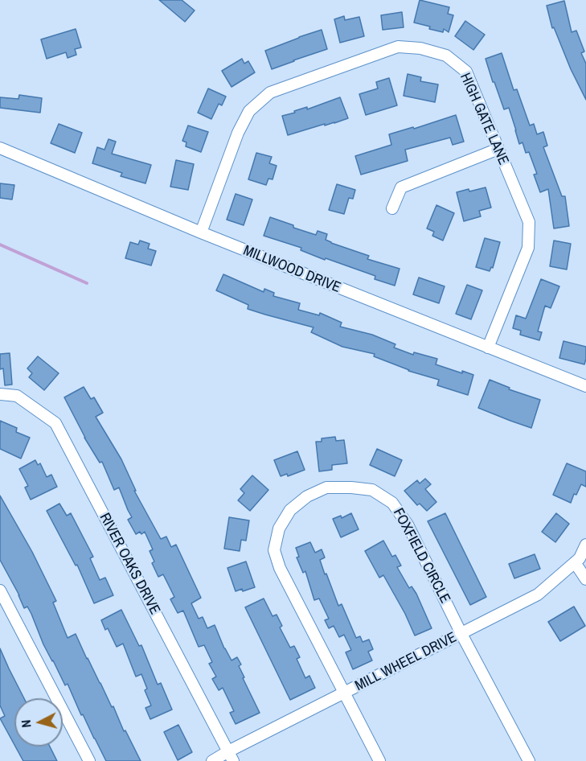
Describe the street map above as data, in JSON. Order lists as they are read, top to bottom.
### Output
{
  "streets": {
    "street": [
      "HIGH GATE LANE",
      "MILLWOOD DRIVE",
      "FOXFIELD CIRCLE",
      "RIVER OAKS DRIVE",
      "MILL WHEEL DRIVE"
    ]
  },
  "crossings": [
    ["HIGH GATE LANE", "MILLWOOD DRIVE"],
    ["FOXFIELD CIRCLE", "MILL WHEEL DRIVE"],
    ["RIVER OAKS DRIVE", "MILL WHEEL DRIVE"]
  ],
  "north": "left"
}
